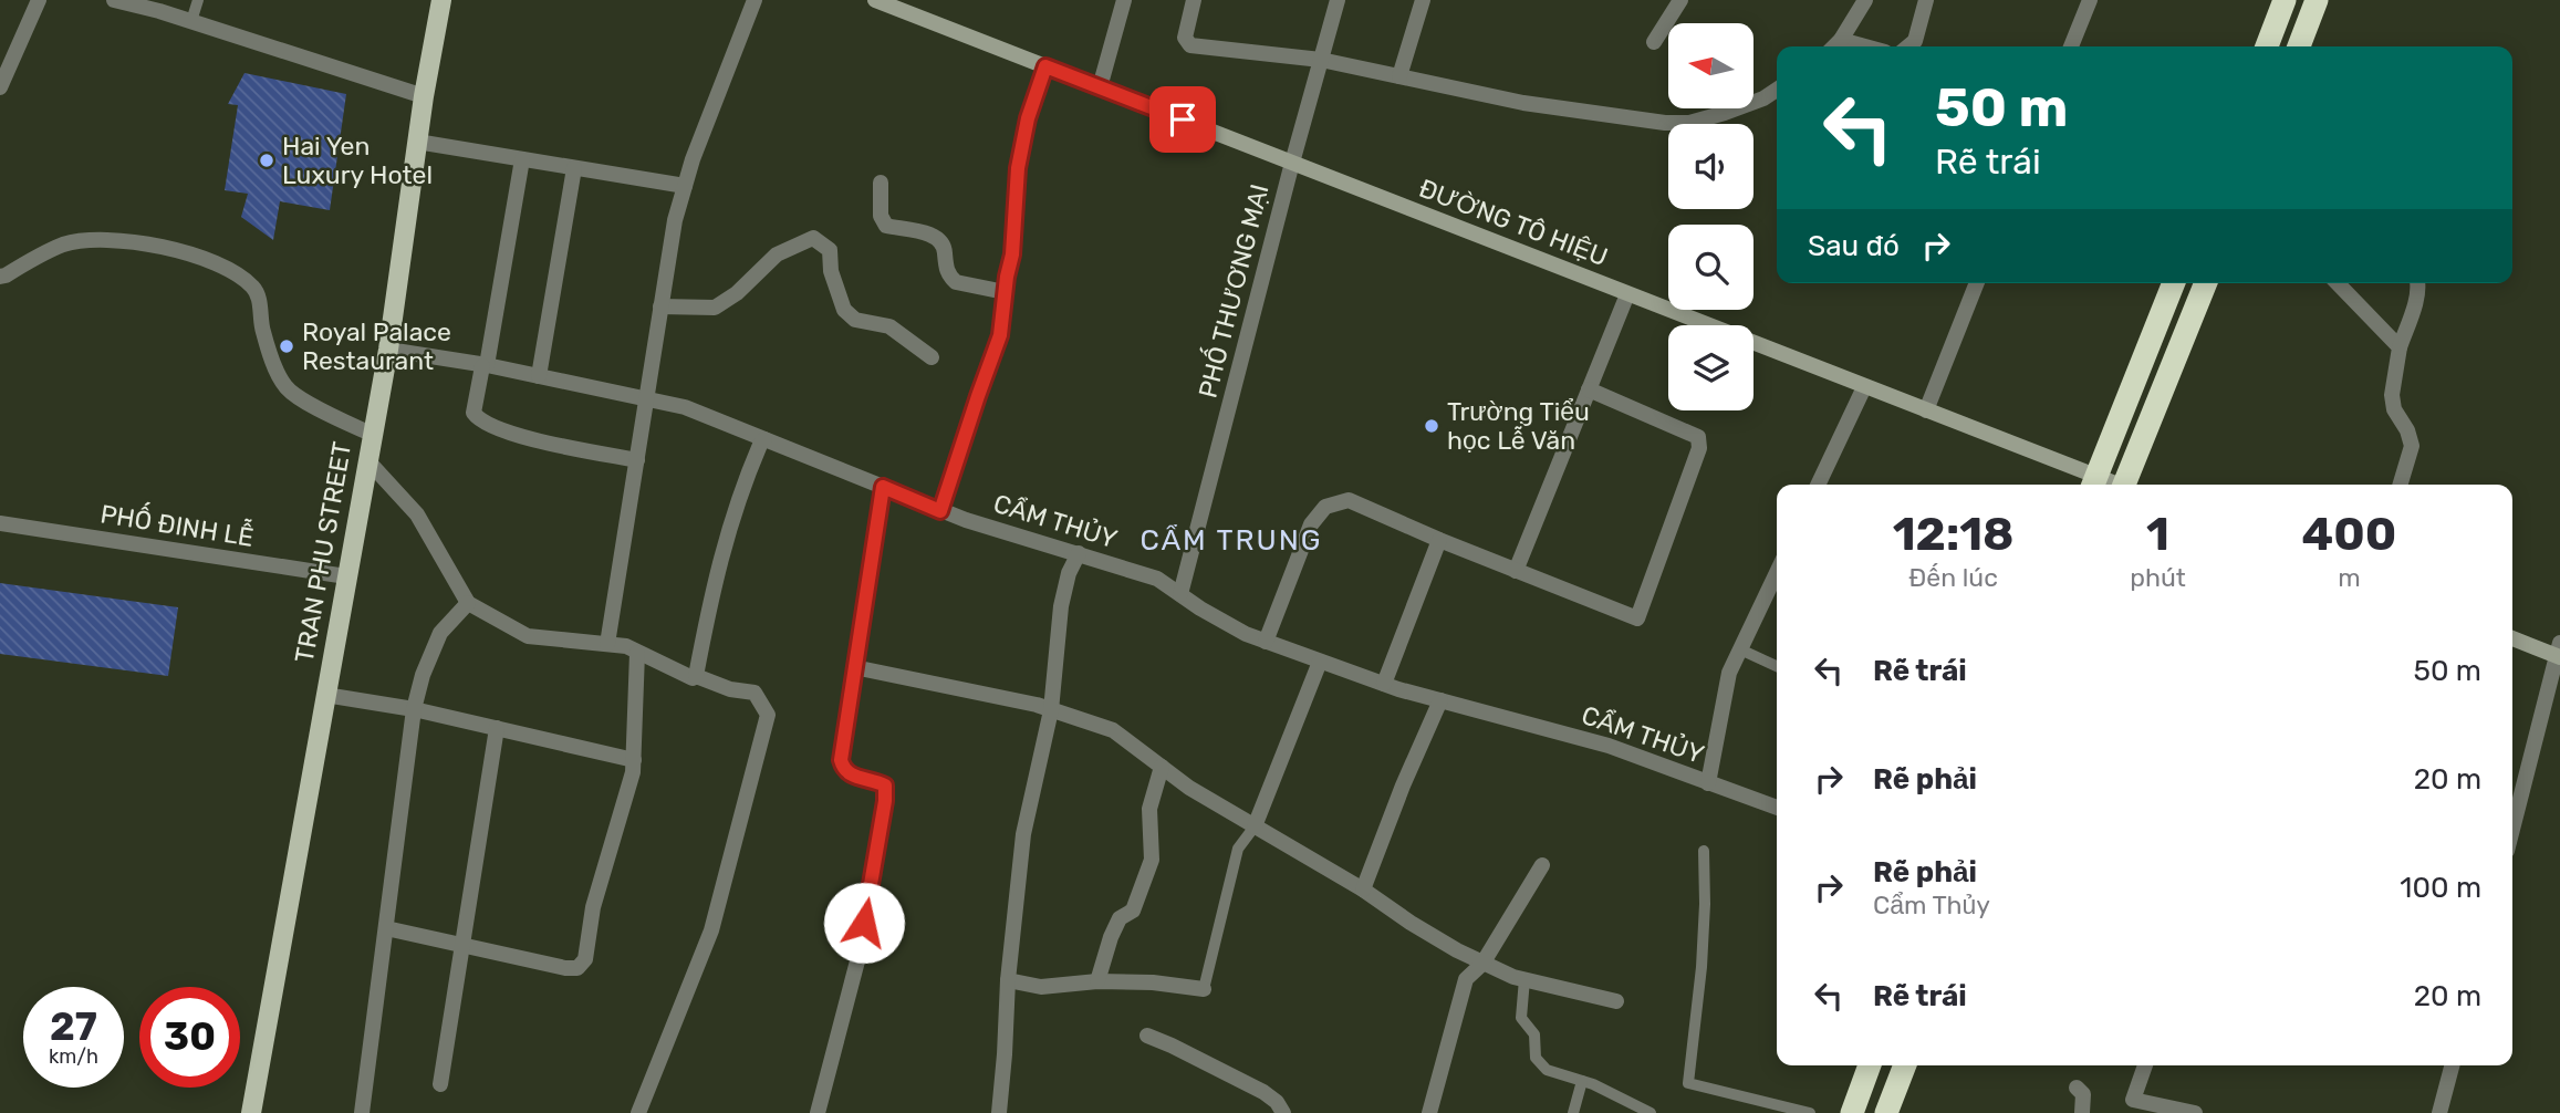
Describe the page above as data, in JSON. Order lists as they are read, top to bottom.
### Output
{
  "streets": {
    "main road": ["TRAN PHU STREET"],
    "street": [
      "ĐƯỜNG TÔ HIỆU",
      "PHỐ THƯƠNG MẠI",
      "CẨM THỦY",
      "PHỐ ĐINH LỄ"
    ]
  },
  "crossings": [
    ["ĐƯỜNG TÔ HIỆU", "PHỐ THƯƠNG MẠI"],
    ["PHỐ THƯƠNG MẠI", "CẨM THỦY"],
    ["CẨM THỦY", "TRAN PHU STREET"],
    ["PHỐ ĐINH LỄ", "TRAN PHU STREET"]
  ],
  "districts": ["CẨM TRUNG"],
  "places": ["Hai Yen Luxury Hotel", "Royal Palace Restaurant", "Trường Tiểu học Lễ Văn"],
  "north": "left",
  "page": {
    "turn": ["50 m", "Rẽ trái"],
    "then": "Sau đó",
    "eta": [
      "12:18",
      "Đến lúc",
      "1",
      "phút",
      "400",
      "m"
    ],
    "list": [
      {
        "name": "Rẽ trái",
        "value": "50 m"
      },
      {
        "name": "Rẽ phải",
        "value": "20 m"
      },
      {
        "name": "Rẽ phải",
        "note": "Cẩm Thủy",
        "value": "100 m"
      },
      {
        "name": "Rẽ trái",
        "value": "20 m"
      }
    ],
    "speed": "27 km/h",
    "limit": "30"
  }
}
